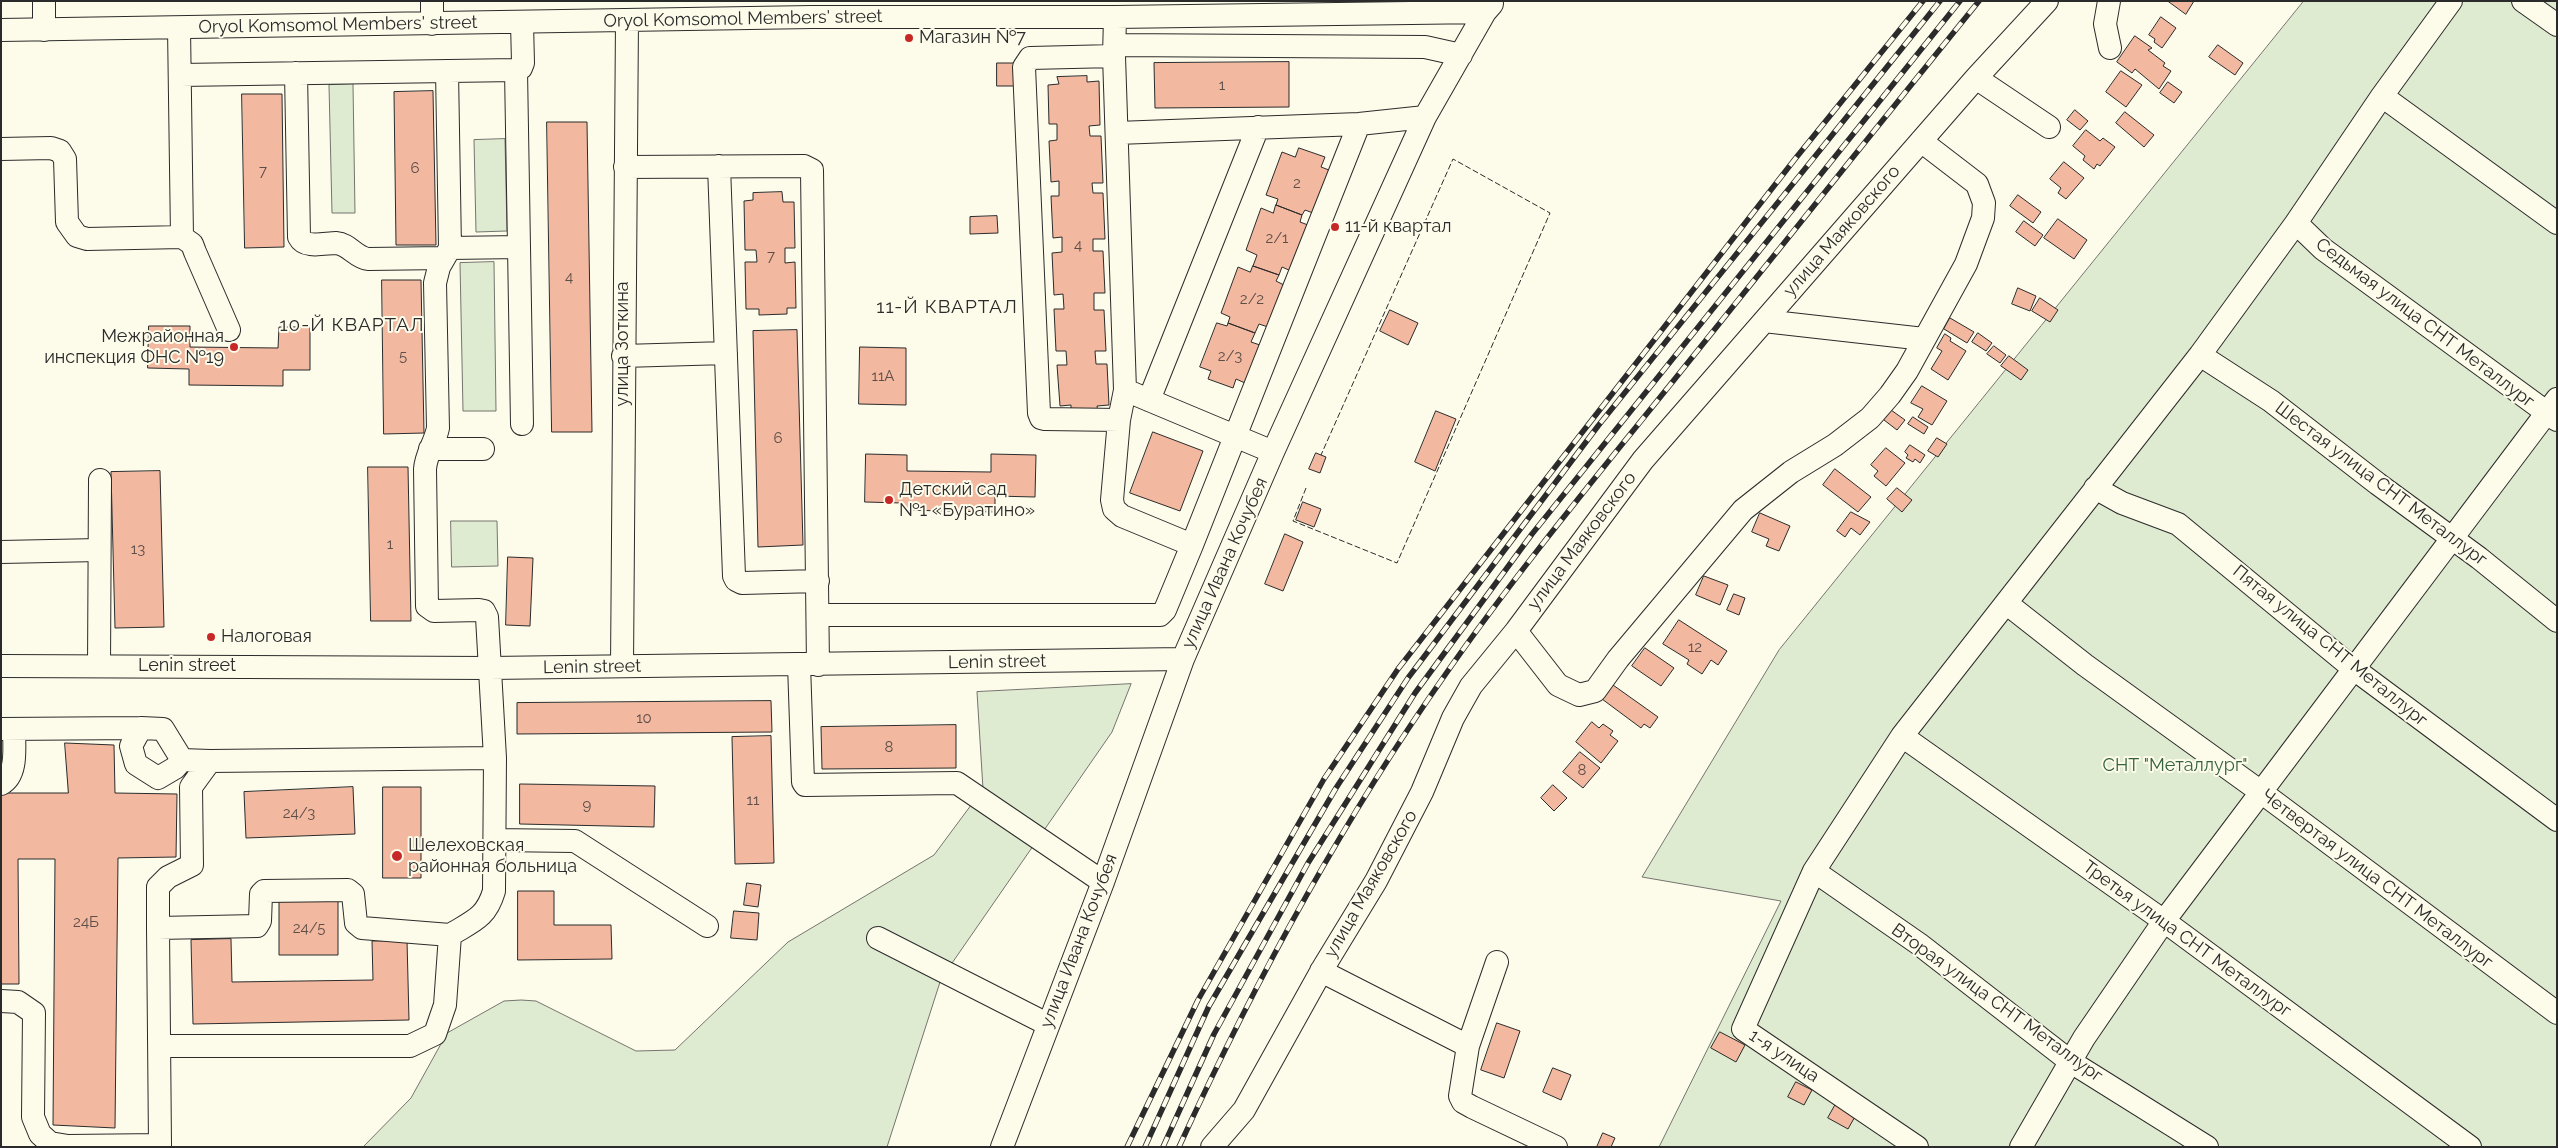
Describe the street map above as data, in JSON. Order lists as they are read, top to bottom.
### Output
{
  "streets": {
    "street": [
      "Oryol Komsomol Members' street",
      "улица Маяковского",
      "Седьмая улица СНТ Металлург",
      "улица Зоткина",
      "Шестая улица СНТ Металлург",
      "улица Ивана Кочубея",
      "Пятая улица СНТ Металлург",
      "Lenin street",
      "Четвертая улица СНТ Металлург",
      "Третья улица СНТ Металлург",
      "Вторая улица СНТ Металлург",
      "1-я улица"
    ]
  },
  "crossings": [
    ["Oryol Komsomol Members' street", "улица Зоткина"],
    ["Oryol Komsomol Members' street", "улица Ивана Кочубея"],
    ["улица Зоткина", "Lenin street"],
    ["улица Ивана Кочубея", "Lenin street"],
    ["Вторая улица СНТ Металлург", "1-я улица"]
  ],
  "districts": ["11-Й КВАРТАЛ", "10-Й КВАРТАЛ"],
  "parks": ["СНТ \"Металлург\""],
  "places": [
    "Магазин №7",
    "11-й квартал",
    "Межрайонная инспекция ФНС №19",
    "Детский сад №1 «Буратино»",
    "Налоговая",
    "Шелеховская районная больница"
  ],
  "house_numbers": [
    "1",
    "6",
    "7",
    "2",
    "2/1",
    "4",
    "7",
    "4",
    "2/2",
    "5",
    "2/3",
    "11А",
    "6",
    "1",
    "13",
    "12",
    "10",
    "8",
    "8",
    "11",
    "9",
    "24/3",
    "24Б",
    "24/5"
  ]
}
